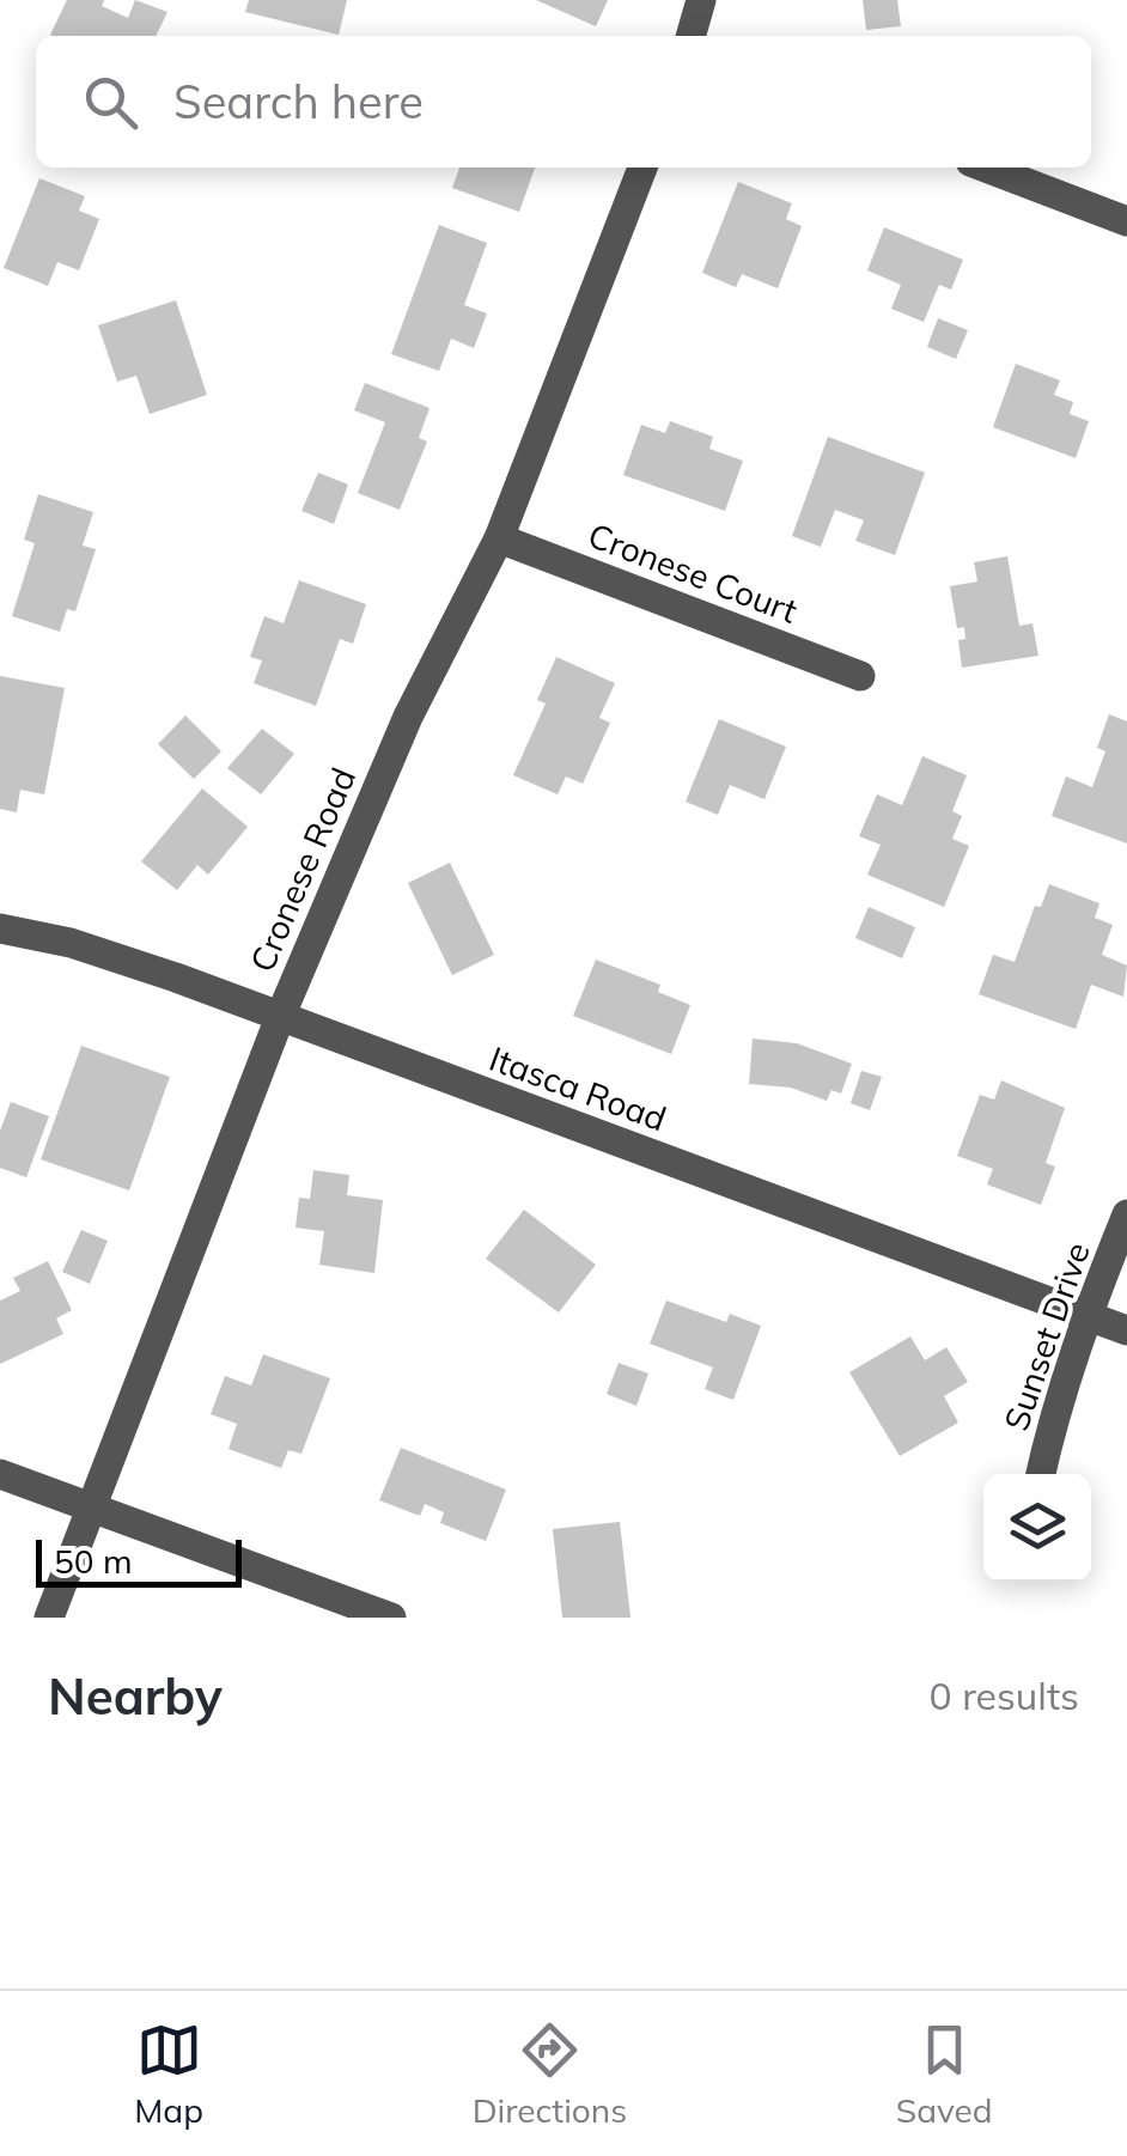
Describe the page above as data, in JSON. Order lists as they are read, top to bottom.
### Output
{
  "streets": {
    "street": [
      "Cronese Court",
      "Cronese Road",
      "Itasca Road",
      "Sunset Drive"
    ]
  },
  "crossings": [
    ["Cronese Court", "Cronese Road"],
    ["Cronese Road", "Itasca Road"],
    ["Itasca Road", "Sunset Drive"]
  ],
  "scale_bar": "50 m",
  "page": {
    "search": "Search here",
    "scale": "50 m",
    "heading": ["Nearby", "0 results"],
    "nav": ["Map", "Directions", "Saved"]
  }
}
